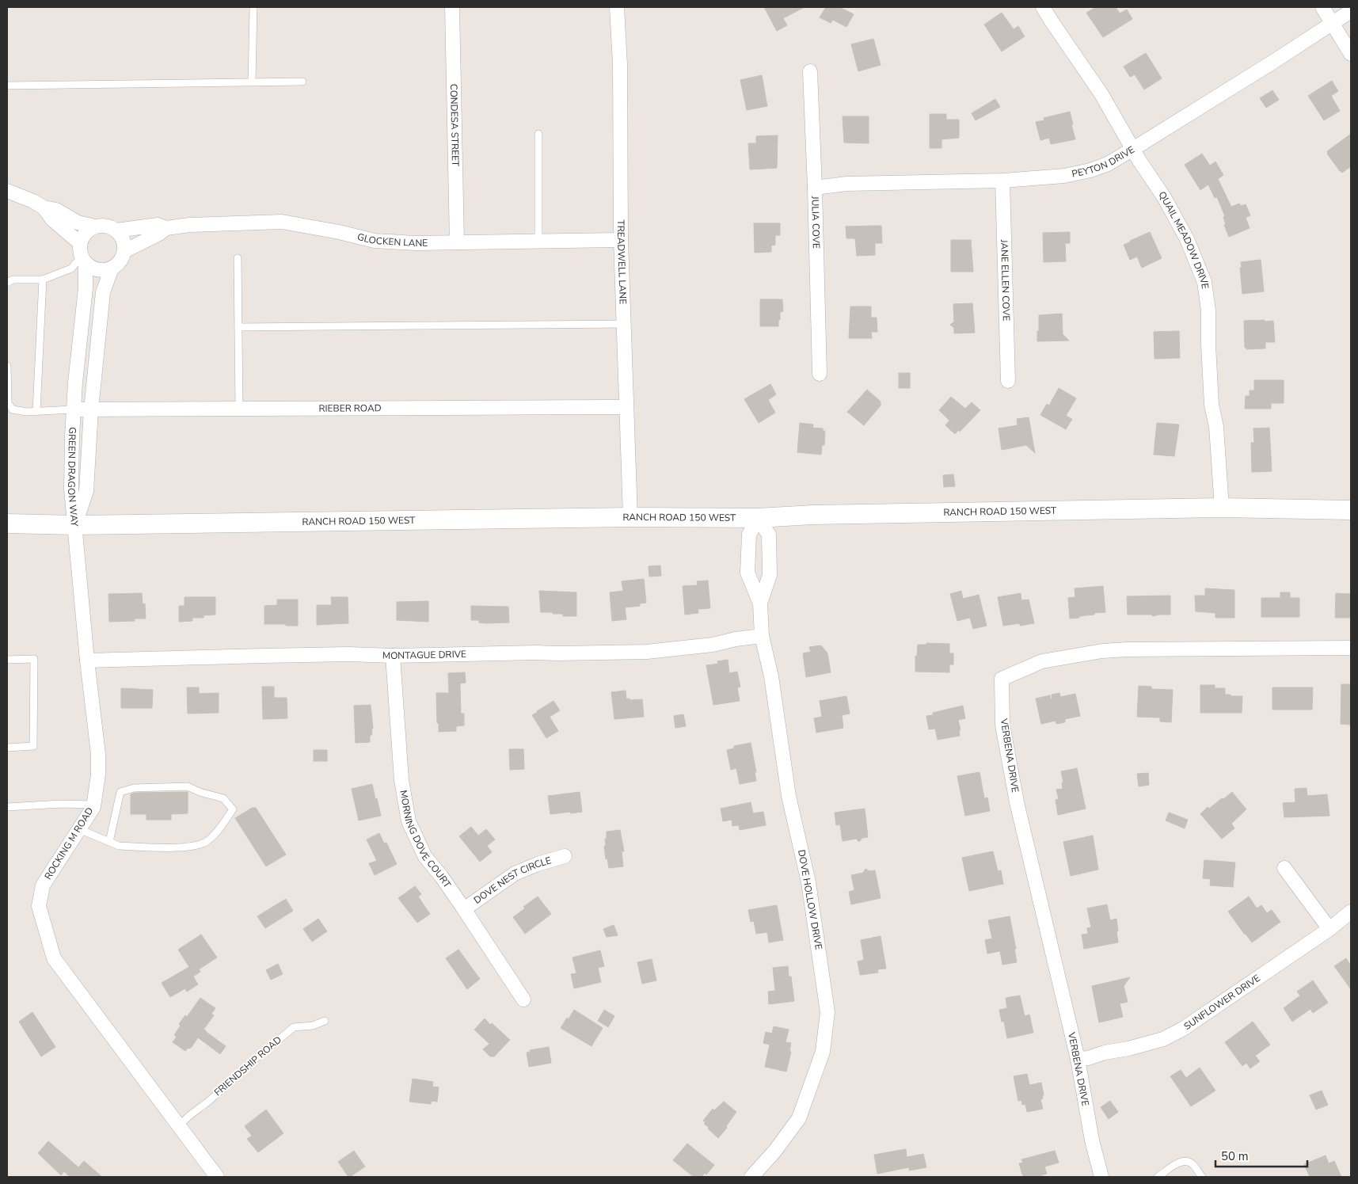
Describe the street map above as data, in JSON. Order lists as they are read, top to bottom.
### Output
{
  "streets": {
    "main road": ["RANCH ROAD 150 WEST"],
    "street": [
      "CONDESA STREET",
      "PEYTON DRIVE",
      "JULIA COVE",
      "GLOCKEN LANE",
      "QUAIL MEADOW DRIVE",
      "TREADWELL LANE",
      "JANE ELLEN COVE",
      "RIEBER ROAD",
      "GREEN DRAGON WAY",
      "MONTAGUE DRIVE",
      "VERBENA DRIVE",
      "MORNING DOVE COURT",
      "ROCKING M ROAD",
      "DOVE NEST CIRCLE",
      "DOVE HOLLOW DRIVE",
      "SUNFLOWER DRIVE"
    ],
    "lane": ["FRIENDSHIP ROAD"]
  },
  "crossings": [
    ["CONDESA STREET", "GLOCKEN LANE"],
    ["PEYTON DRIVE", "JULIA COVE"],
    ["PEYTON DRIVE", "QUAIL MEADOW DRIVE"],
    ["PEYTON DRIVE", "JANE ELLEN COVE"],
    ["GLOCKEN LANE", "TREADWELL LANE"],
    ["GLOCKEN LANE", "GREEN DRAGON WAY"],
    ["QUAIL MEADOW DRIVE", "RANCH ROAD 150 WEST"],
    ["TREADWELL LANE", "RIEBER ROAD"],
    ["TREADWELL LANE", "RANCH ROAD 150 WEST"],
    ["RIEBER ROAD", "GREEN DRAGON WAY"],
    ["GREEN DRAGON WAY", "RANCH ROAD 150 WEST"],
    ["GREEN DRAGON WAY", "ROCKING M ROAD"],
    ["RANCH ROAD 150 WEST", "ROCKING M ROAD"],
    ["RANCH ROAD 150 WEST", "DOVE HOLLOW DRIVE"],
    ["MONTAGUE DRIVE", "MORNING DOVE COURT"],
    ["MONTAGUE DRIVE", "ROCKING M ROAD"],
    ["MONTAGUE DRIVE", "DOVE HOLLOW DRIVE"],
    ["VERBENA DRIVE", "SUNFLOWER DRIVE"],
    ["MORNING DOVE COURT", "DOVE NEST CIRCLE"],
    ["ROCKING M ROAD", "FRIENDSHIP ROAD"]
  ],
  "scale_bar": "50 m"
}
